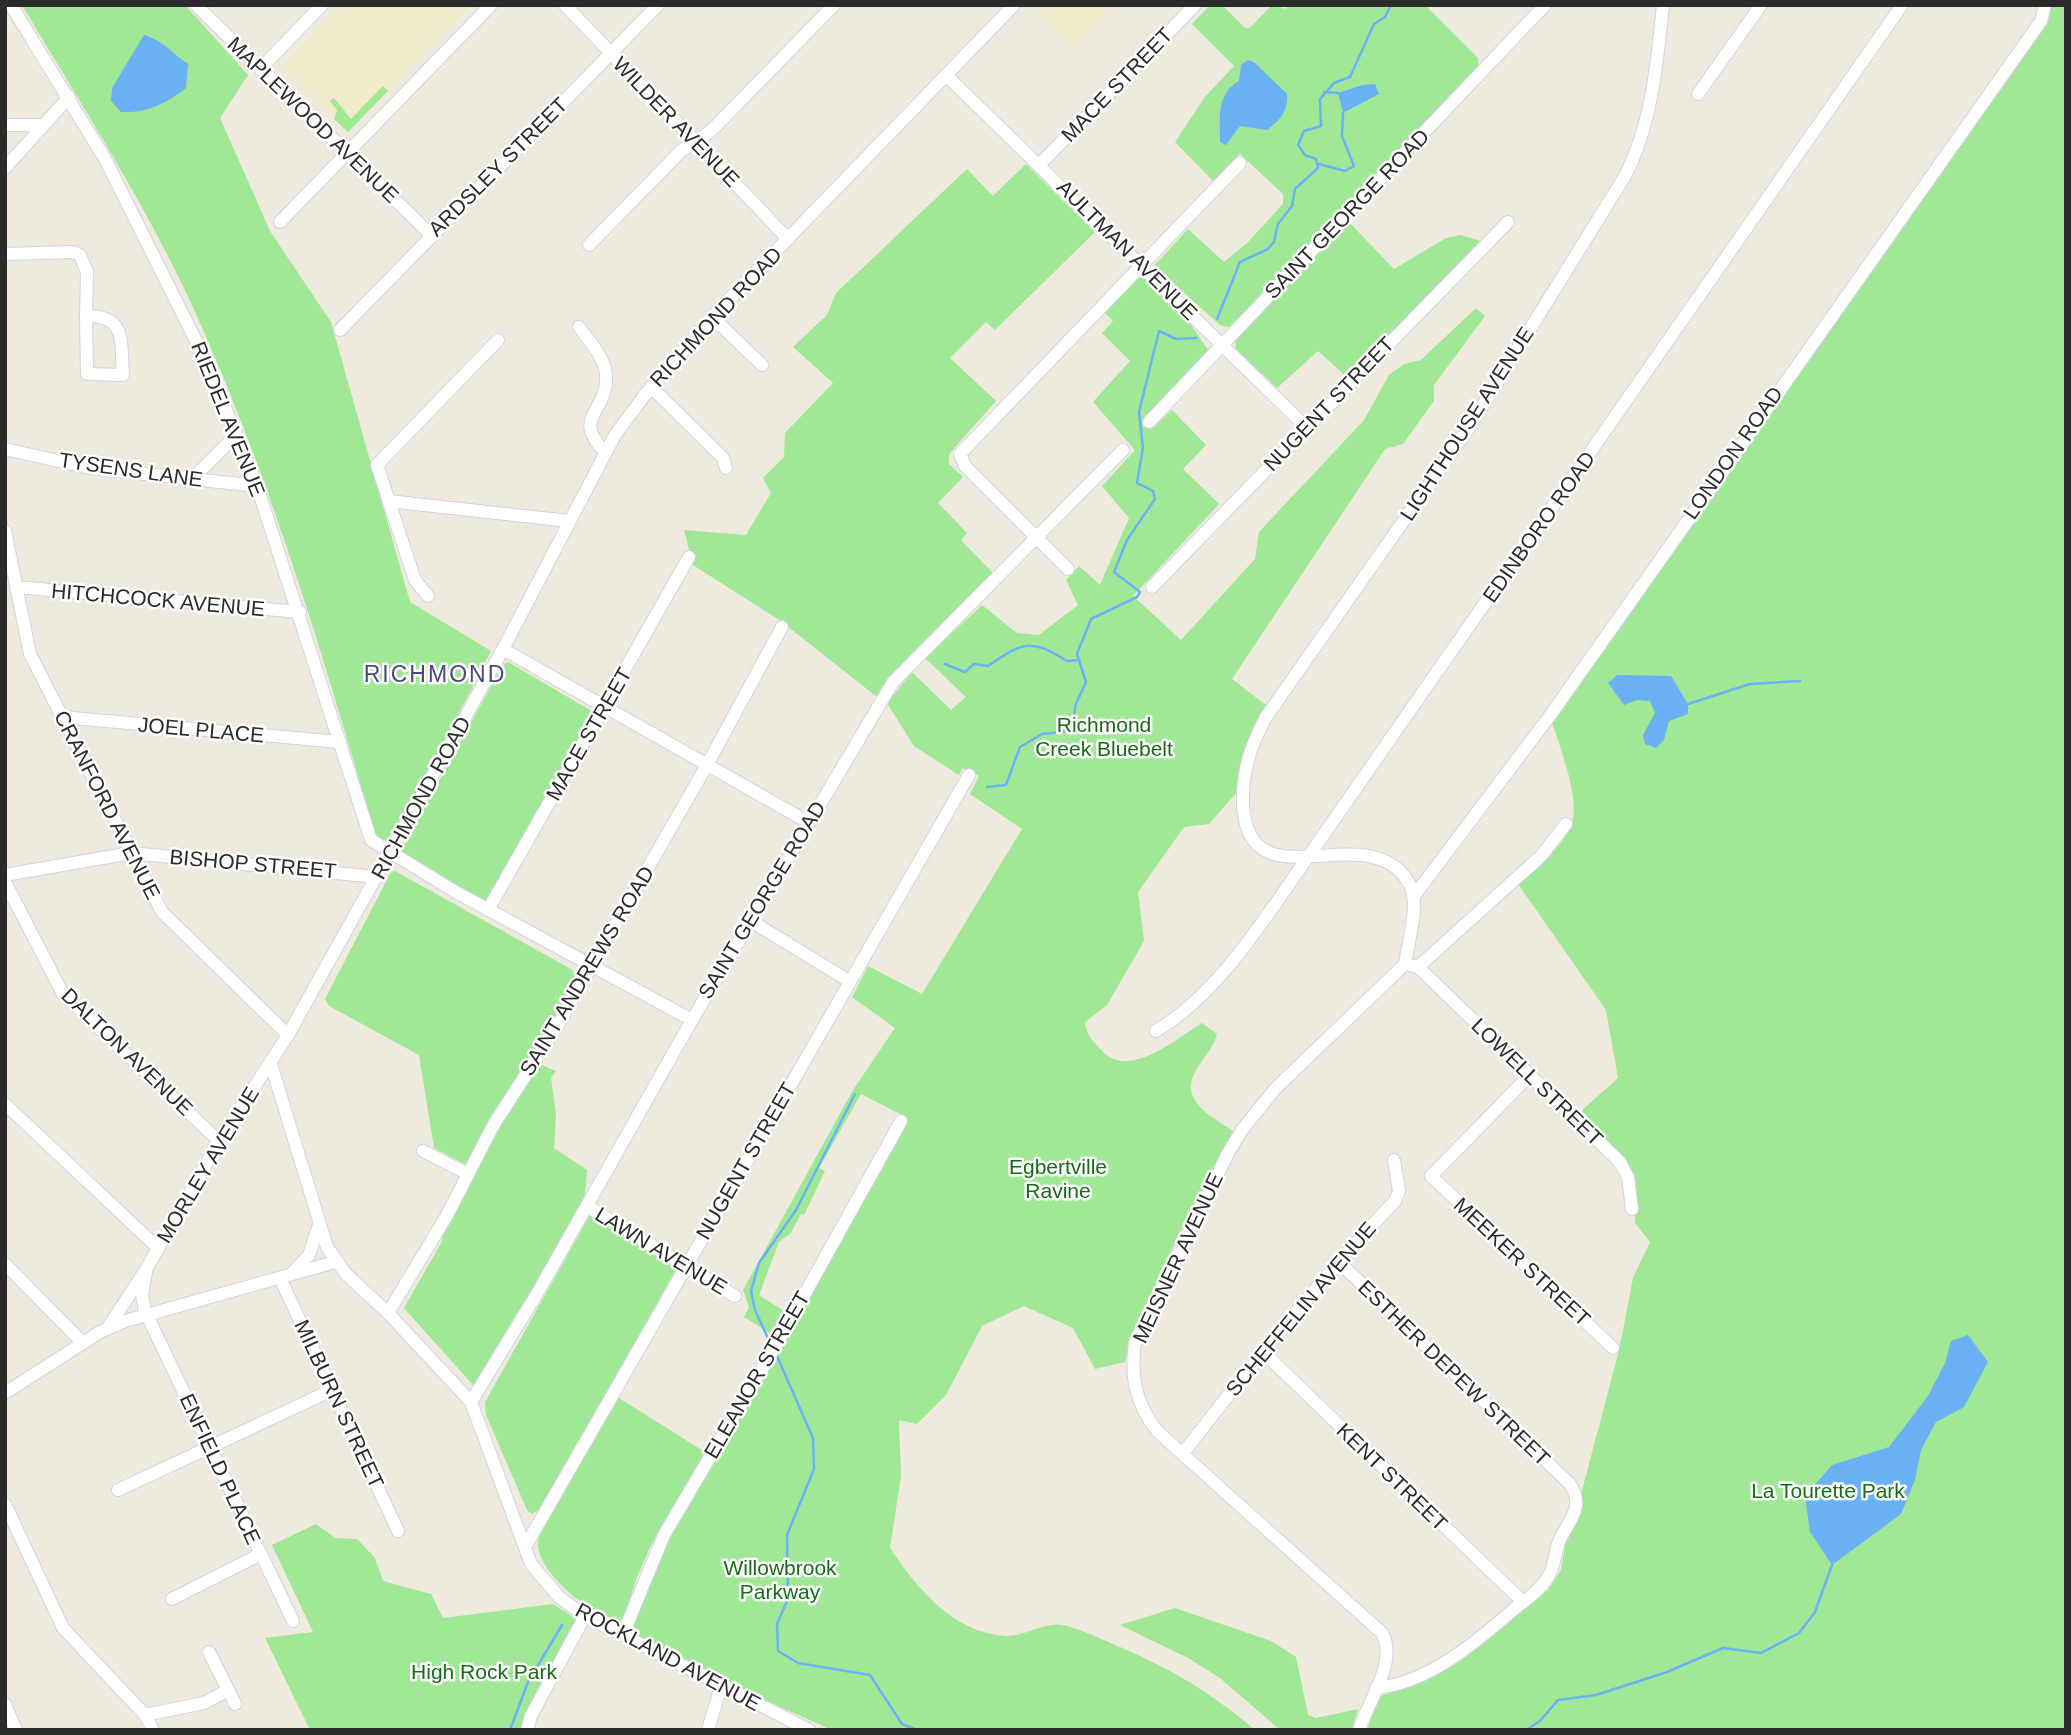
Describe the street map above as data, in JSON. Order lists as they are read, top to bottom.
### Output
{
  "streets": {
    "street": [
      "MACE STREET",
      "MAPLEWOOD AVENUE",
      "WILDER AVENUE",
      "ARDSLEY STREET",
      "SAINT GEORGE ROAD",
      "AULTMAN AVENUE",
      "RICHMOND ROAD",
      "NUGENT STREET",
      "RIEDEL AVENUE",
      "LIGHTHOUSE AVENUE",
      "LONDON ROAD",
      "TYSENS LANE",
      "EDINBORO ROAD",
      "HITCHCOCK AVENUE",
      "JOEL PLACE",
      "CRANFORD AVENUE",
      "BISHOP STREET",
      "SAINT ANDREWS ROAD",
      "DALTON AVENUE",
      "LOWELL STREET",
      "MORLEY AVENUE",
      "LAWN AVENUE",
      "MEISNER AVENUE",
      "MEEKER STREET",
      "SCHEFFELIN AVENUE",
      "ESTHER DEPEW STREET",
      "ELEANOR STREET",
      "MILBURN STREET",
      "ENFIELD PLACE",
      "KENT STREET",
      "ROCKLAND AVENUE"
    ]
  },
  "crossings": [
    ["MACE STREET", "AULTMAN AVENUE"],
    ["MACE STREET", "RIEDEL AVENUE"],
    ["MAPLEWOOD AVENUE", "ARDSLEY STREET"],
    ["WILDER AVENUE", "ARDSLEY STREET"],
    ["WILDER AVENUE", "RICHMOND ROAD"],
    ["SAINT GEORGE ROAD", "AULTMAN AVENUE"],
    ["SAINT GEORGE ROAD", "RIEDEL AVENUE"],
    ["SAINT GEORGE ROAD", "LAWN AVENUE"],
    ["SAINT GEORGE ROAD", "ROCKLAND AVENUE"],
    ["AULTMAN AVENUE", "RICHMOND ROAD"],
    ["AULTMAN AVENUE", "NUGENT STREET"],
    ["RICHMOND ROAD", "RIEDEL AVENUE"],
    ["RICHMOND ROAD", "CRANFORD AVENUE"],
    ["RICHMOND ROAD", "BISHOP STREET"],
    ["RICHMOND ROAD", "MORLEY AVENUE"],
    ["NUGENT STREET", "LAWN AVENUE"],
    ["NUGENT STREET", "ROCKLAND AVENUE"],
    ["RIEDEL AVENUE", "TYSENS LANE"],
    ["RIEDEL AVENUE", "HITCHCOCK AVENUE"],
    ["RIEDEL AVENUE", "JOEL PLACE"],
    ["RIEDEL AVENUE", "SAINT ANDREWS ROAD"],
    ["LIGHTHOUSE AVENUE", "EDINBORO ROAD"],
    ["HITCHCOCK AVENUE", "CRANFORD AVENUE"],
    ["JOEL PLACE", "CRANFORD AVENUE"],
    ["CRANFORD AVENUE", "BISHOP STREET"],
    ["SAINT ANDREWS ROAD", "ROCKLAND AVENUE"],
    ["DALTON AVENUE", "MORLEY AVENUE"],
    ["LOWELL STREET", "MEISNER AVENUE"],
    ["LOWELL STREET", "MEEKER STREET"],
    ["MORLEY AVENUE", "ENFIELD PLACE"],
    ["MEISNER AVENUE", "SCHEFFELIN AVENUE"],
    ["SCHEFFELIN AVENUE", "ESTHER DEPEW STREET"],
    ["SCHEFFELIN AVENUE", "KENT STREET"],
    ["ESTHER DEPEW STREET", "KENT STREET"],
    ["ELEANOR STREET", "ROCKLAND AVENUE"]
  ],
  "districts": ["RICHMOND"],
  "parks": [
    "Richmond Creek Bluebelt",
    "Egbertville Ravine",
    "La Tourette Park",
    "Willowbrook Parkway",
    "High Rock Park"
  ]
}
